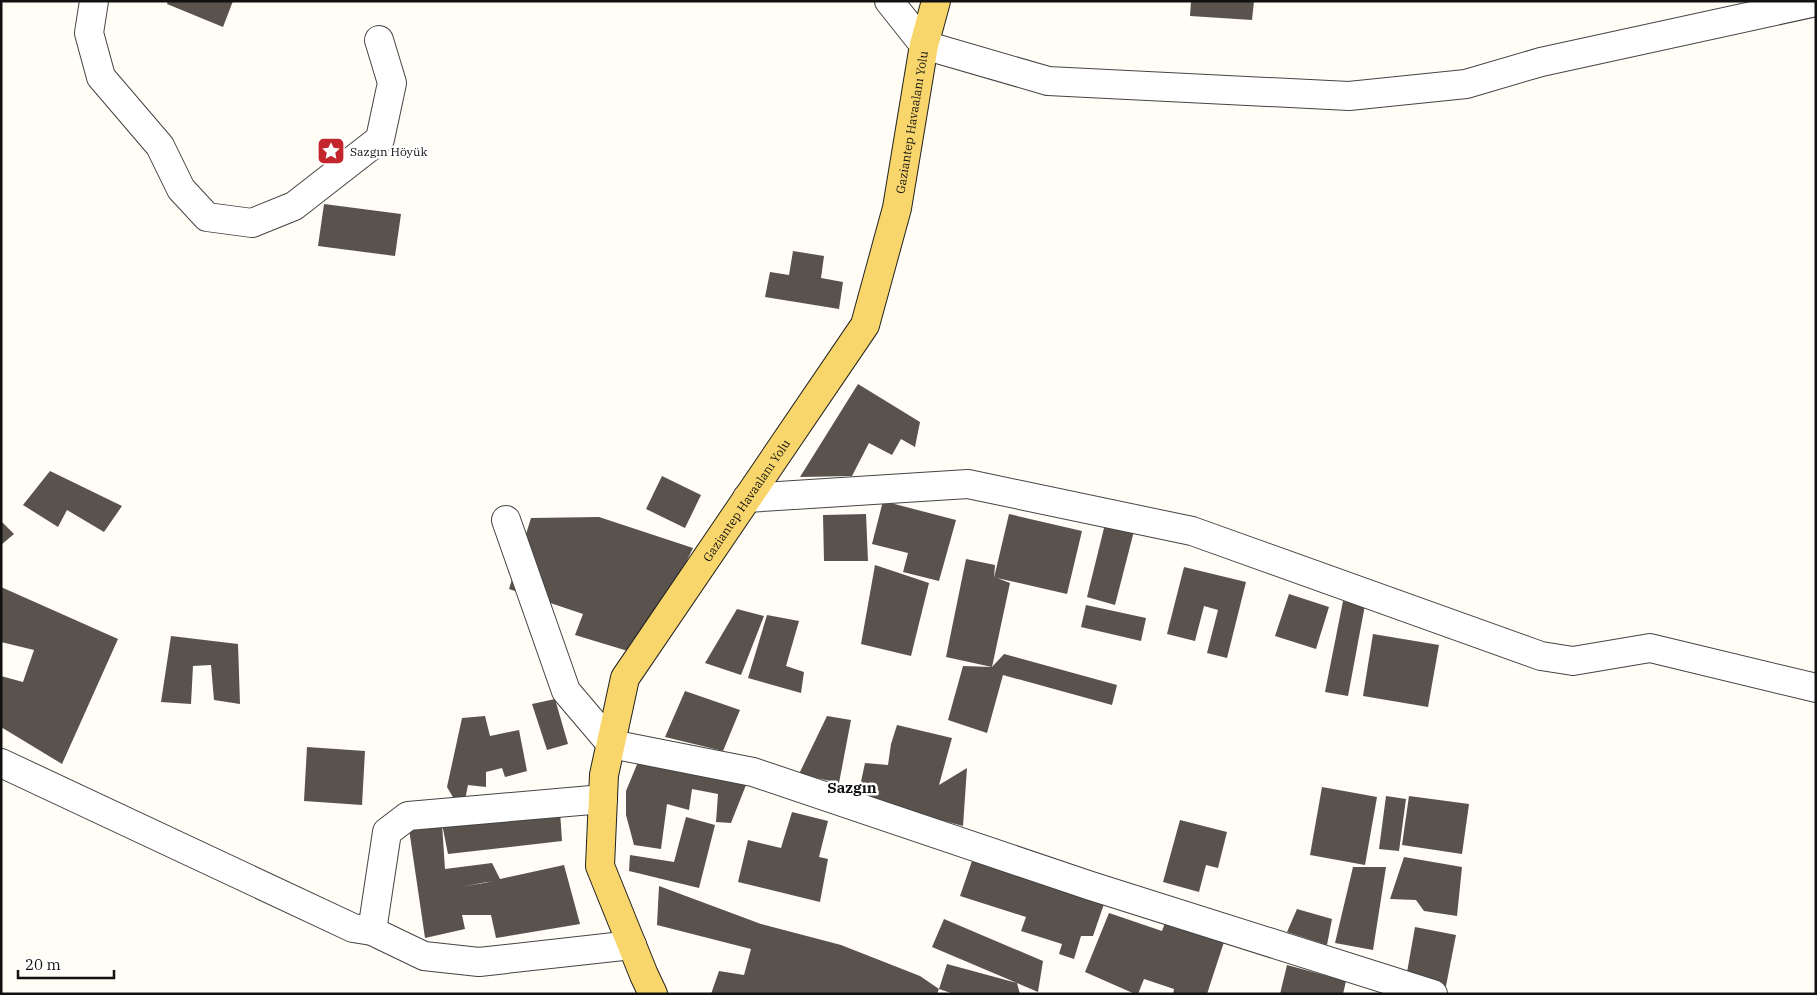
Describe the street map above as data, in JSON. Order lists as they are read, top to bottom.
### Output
{
  "streets": {
    "main road": ["Gaziantep Havaalanı Yolu"]
  },
  "districts": ["Sazgın"],
  "places": {
    "place": ["Sazgın Höyük"]
  },
  "scale_bar": "20 m"
}
